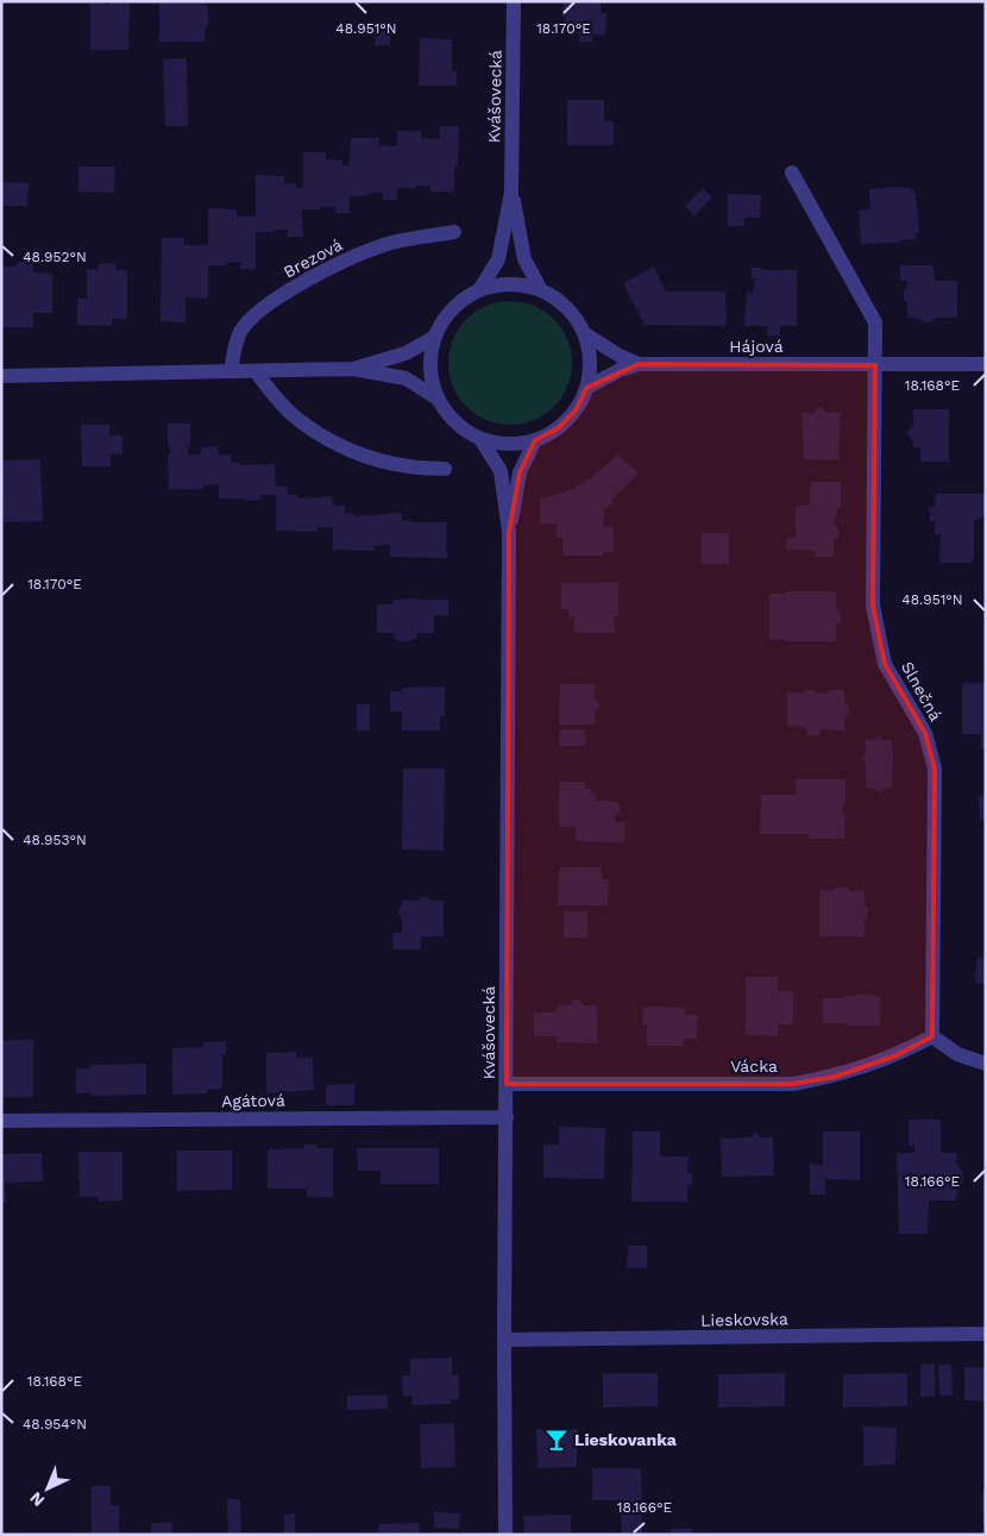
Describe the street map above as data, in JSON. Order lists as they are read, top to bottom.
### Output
{
  "streets": {
    "street": [
      "Kvášovecká",
      "Brezová",
      "Hájová",
      "Slnečná",
      "Vácka",
      "Agátová",
      "Lieskovska"
    ]
  },
  "crossings": [
    ["Kvášovecká", "Hájová"],
    ["Kvášovecká", "Vácka"],
    ["Kvášovecká", "Agátová"],
    ["Kvášovecká", "Lieskovska"],
    ["Hájová", "Slnečná"],
    ["Slnečná", "Vácka"]
  ],
  "places": {
    "bar": ["Lieskovanka"]
  },
  "north": "bottom left",
  "coordinates": [
    "48.951°N",
    "18.170°E",
    "48.952°N",
    "18.168°E",
    "48.953°N",
    "18.166°E",
    "48.954°N"
  ]
}
